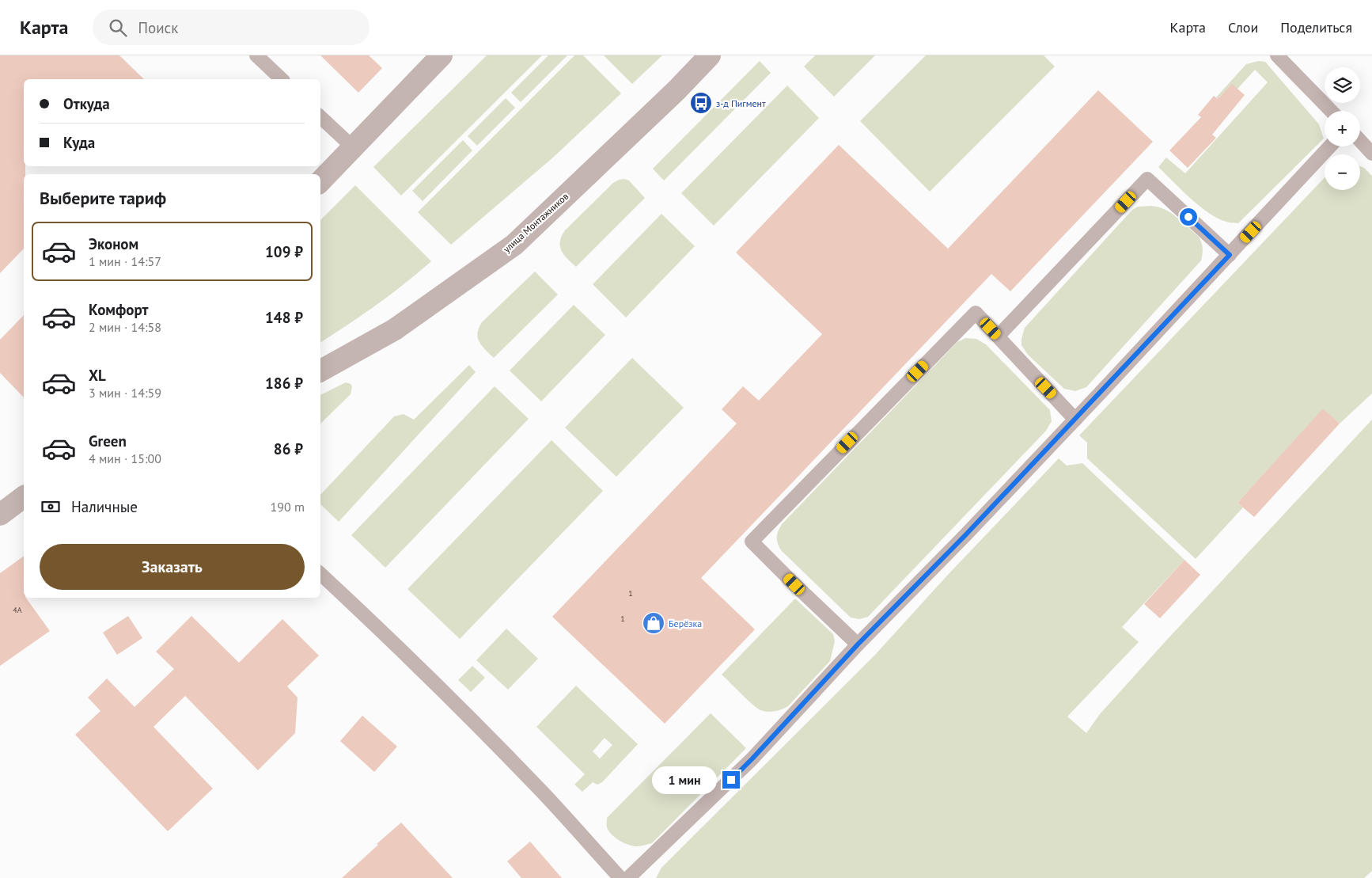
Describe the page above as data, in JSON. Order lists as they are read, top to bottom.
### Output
{
  "streets": {
    "street": ["улица Монтажников"]
  },
  "places": {
    "bus stop": ["з-д Пигмент"],
    "shop": ["Берёзка"]
  },
  "house_numbers": ["1", "4А", "1"],
  "page": {
    "header": "Карта",
    "search": "Поиск",
    "nav": ["Карта", "Слои", "Поделиться"],
    "map_buttons": ["+", "−"],
    "banner": ["Откуда", "Куда"],
    "heading": "Выберите тариф",
    "list": [
      {
        "name": "Эконом",
        "note": "1 мин · 14:57",
        "value": "109 ₽"
      },
      {
        "name": "Комфорт",
        "note": "2 мин · 14:58",
        "value": "148 ₽"
      },
      {
        "name": "XL",
        "note": "3 мин · 14:59",
        "value": "186 ₽"
      },
      {
        "name": "Green",
        "note": "4 мин · 15:00",
        "value": "86 ₽"
      }
    ],
    "pay": ["Наличные", "190 m"],
    "buttons": "Заказать",
    "bubble": "1 мин"
  }
}
